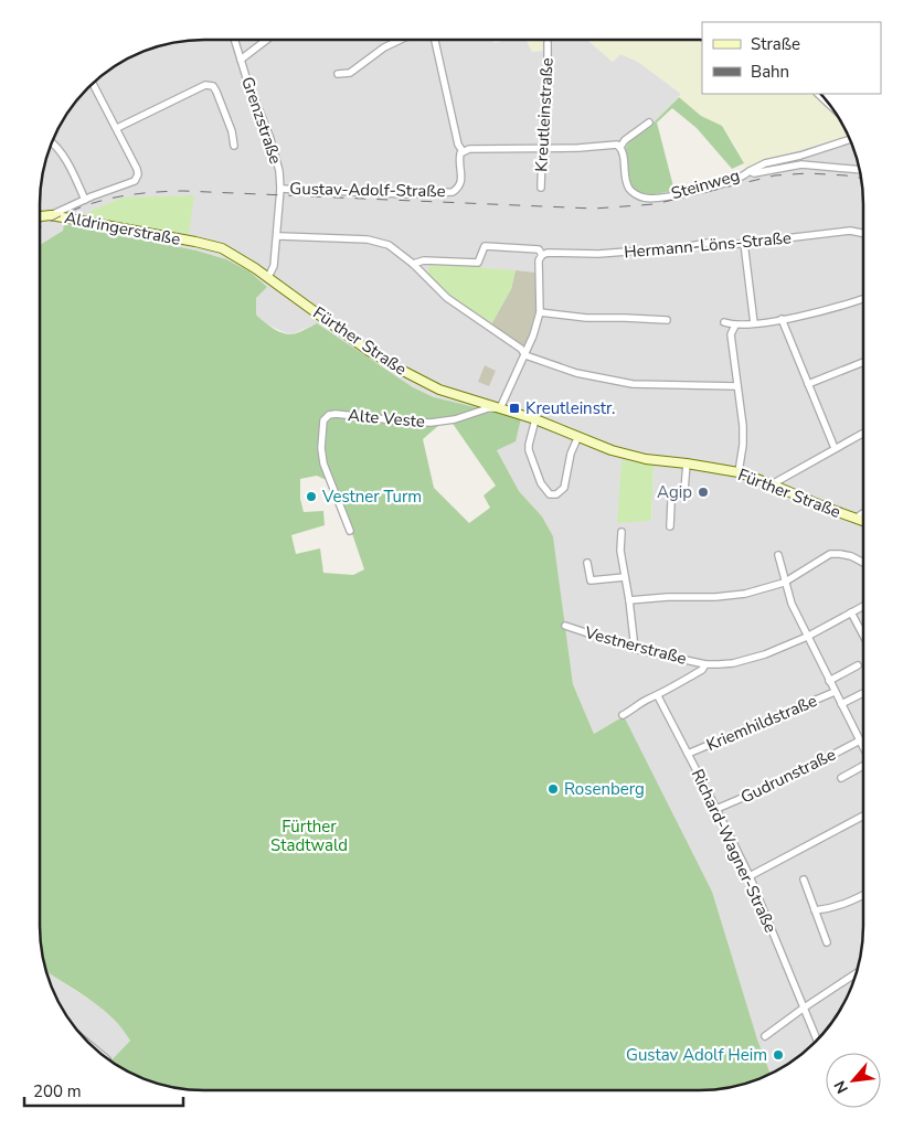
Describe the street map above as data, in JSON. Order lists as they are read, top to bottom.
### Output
{
  "streets": {
    "main road": ["Aldringerstraße", "Fürther Straße"],
    "street": [
      "Kreutleinstraße",
      "Grenzstraße",
      "Steinweg",
      "Gustav-Adolf-Straße",
      "Hermann-Löns-Straße",
      "Alte Veste",
      "Vestnerstraße",
      "Kriemhildstraße",
      "Gudrunstraße",
      "Richard-Wagner-Straße"
    ]
  },
  "crossings": [
    ["Grenzstraße", "Gustav-Adolf-Straße"],
    ["Grenzstraße", "Fürther Straße"],
    ["Aldringerstraße", "Fürther Straße"],
    ["Fürther Straße", "Alte Veste"],
    ["Vestnerstraße", "Richard-Wagner-Straße"],
    ["Kriemhildstraße", "Richard-Wagner-Straße"],
    ["Gudrunstraße", "Richard-Wagner-Straße"]
  ],
  "parks": ["Fürther Stadtwald"],
  "places": {
    "transit": ["Kreutleinstr."],
    "other": [
      "Agip",
      "Vestner Turm",
      "Rosenberg",
      "Gustav Adolf Heim"
    ]
  },
  "legend": ["Straße", "Bahn"],
  "scale_bar": "200 m",
  "north": "bottom left"
}
